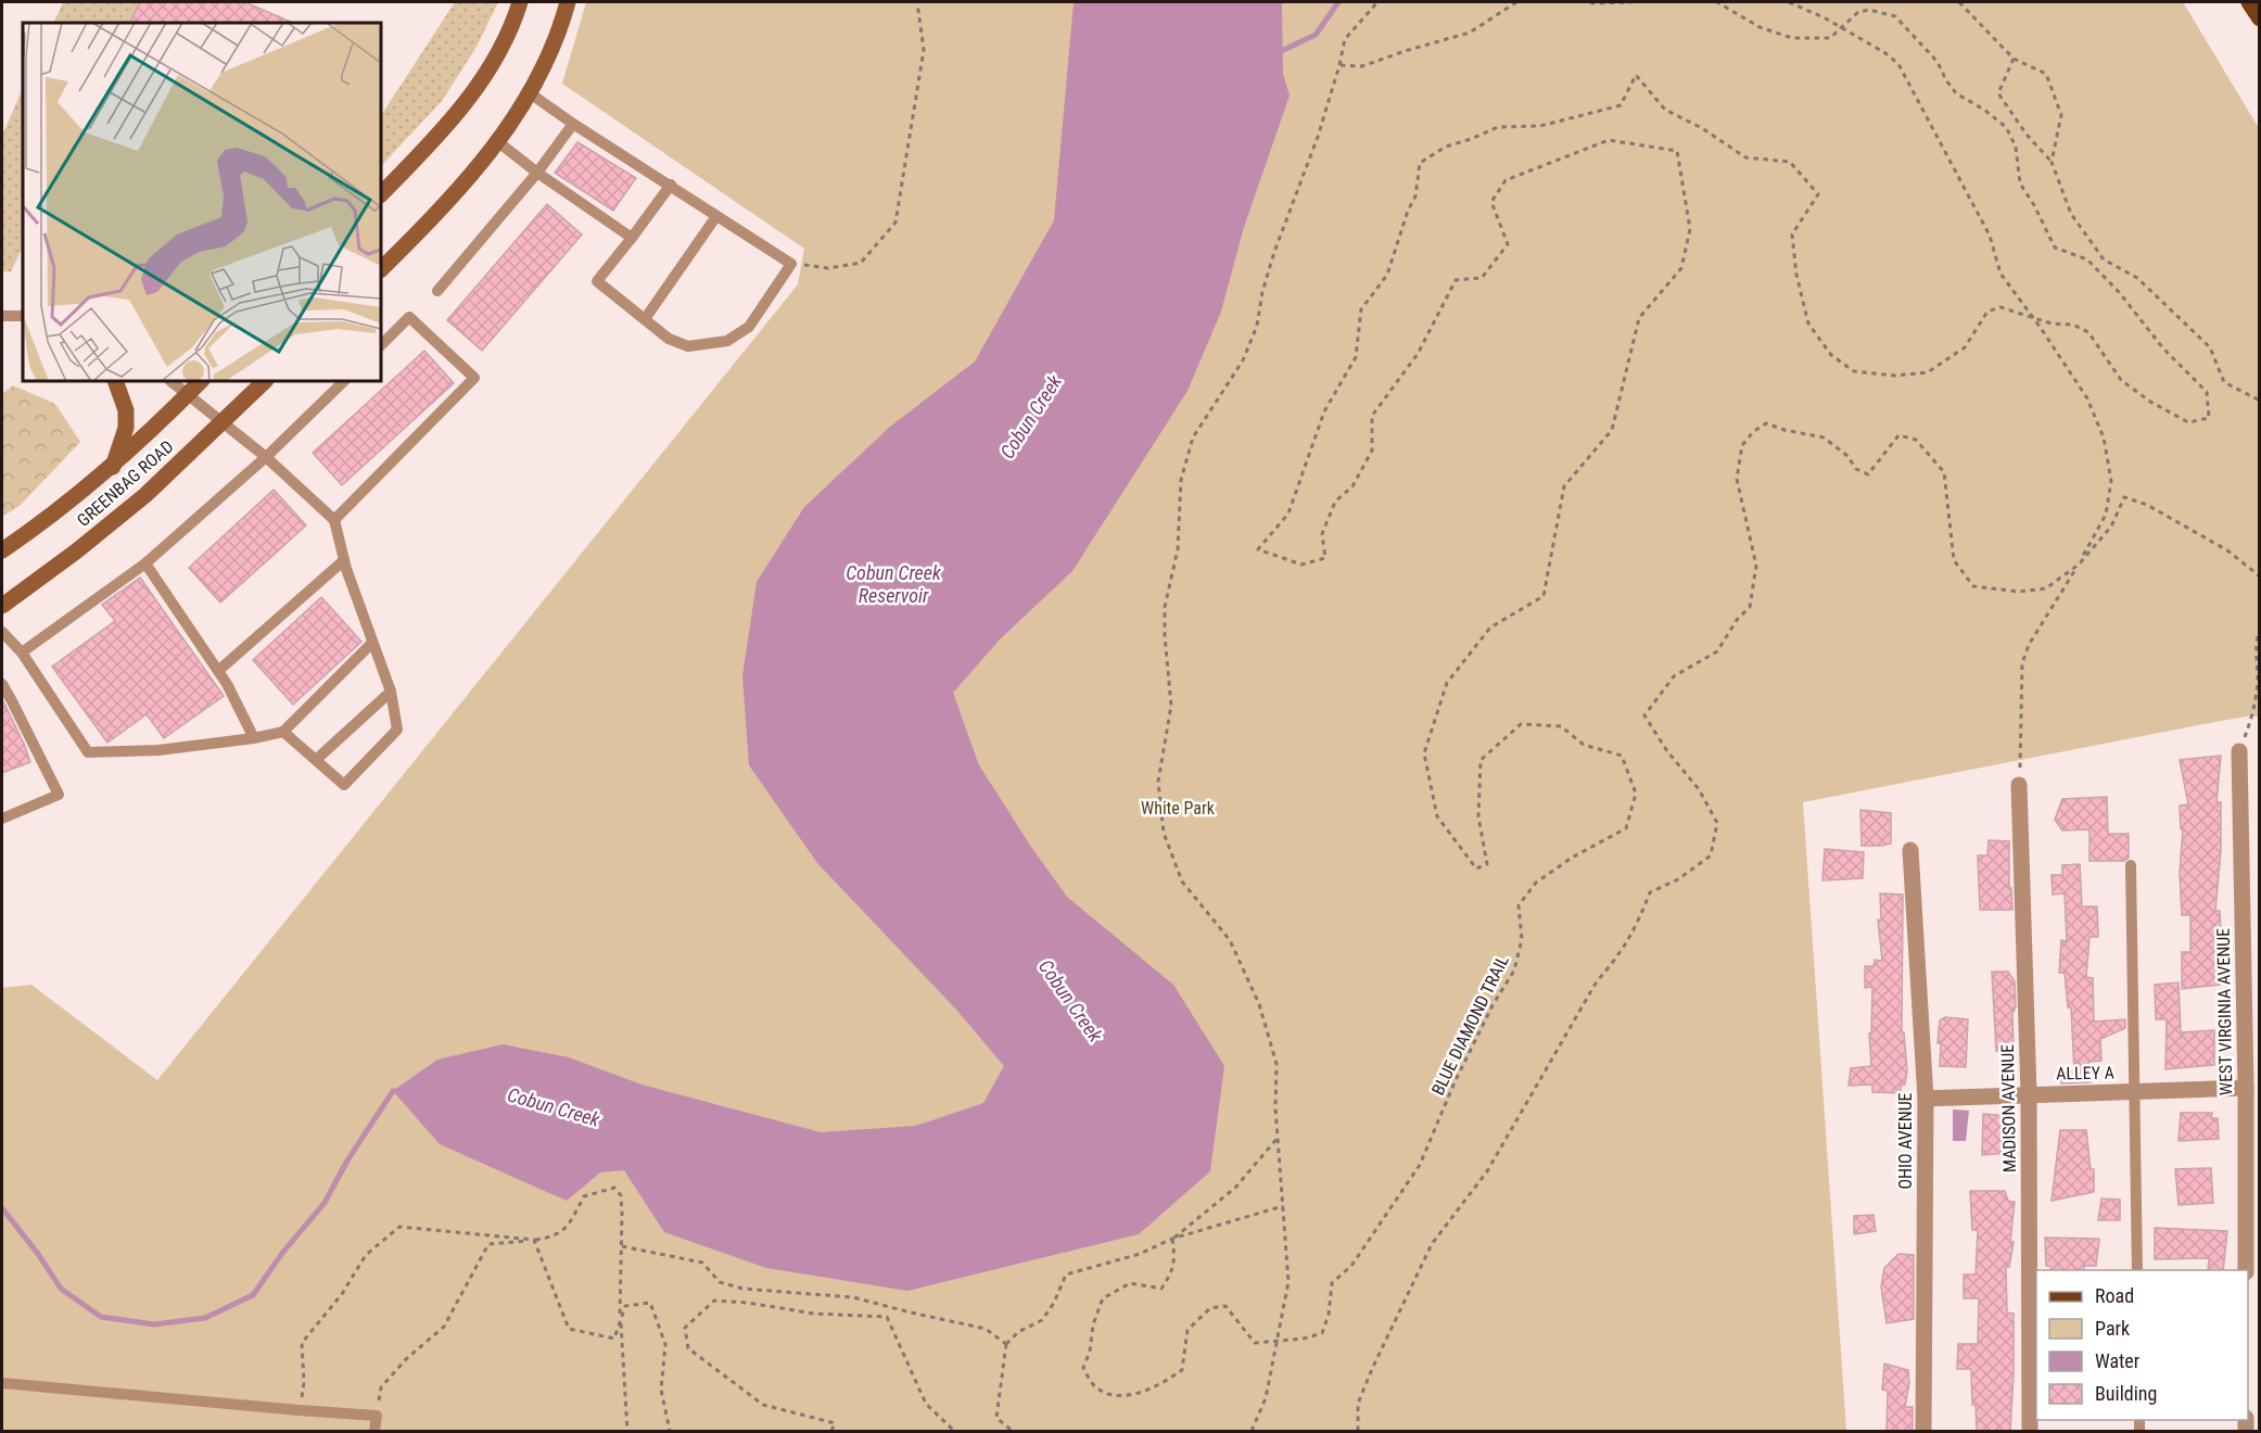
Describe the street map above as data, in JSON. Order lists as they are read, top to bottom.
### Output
{
  "streets": {
    "main road": ["GREENBAG ROAD"],
    "street": [
      "WEST VIRGINIA AVENUE",
      "ALLEY A",
      "MADISON AVENUE",
      "OHIO AVENUE"
    ],
    "path": ["BLUE DIAMOND TRAIL"]
  },
  "crossings": [
    ["WEST VIRGINIA AVENUE", "ALLEY A"],
    ["ALLEY A", "MADISON AVENUE"],
    ["ALLEY A", "OHIO AVENUE"]
  ],
  "water": ["Cobun Creek", "Cobun Creek Reservoir"],
  "parks": ["White Park"],
  "legend": [
    "Road",
    "Park",
    "Water",
    "Building"
  ]
}
